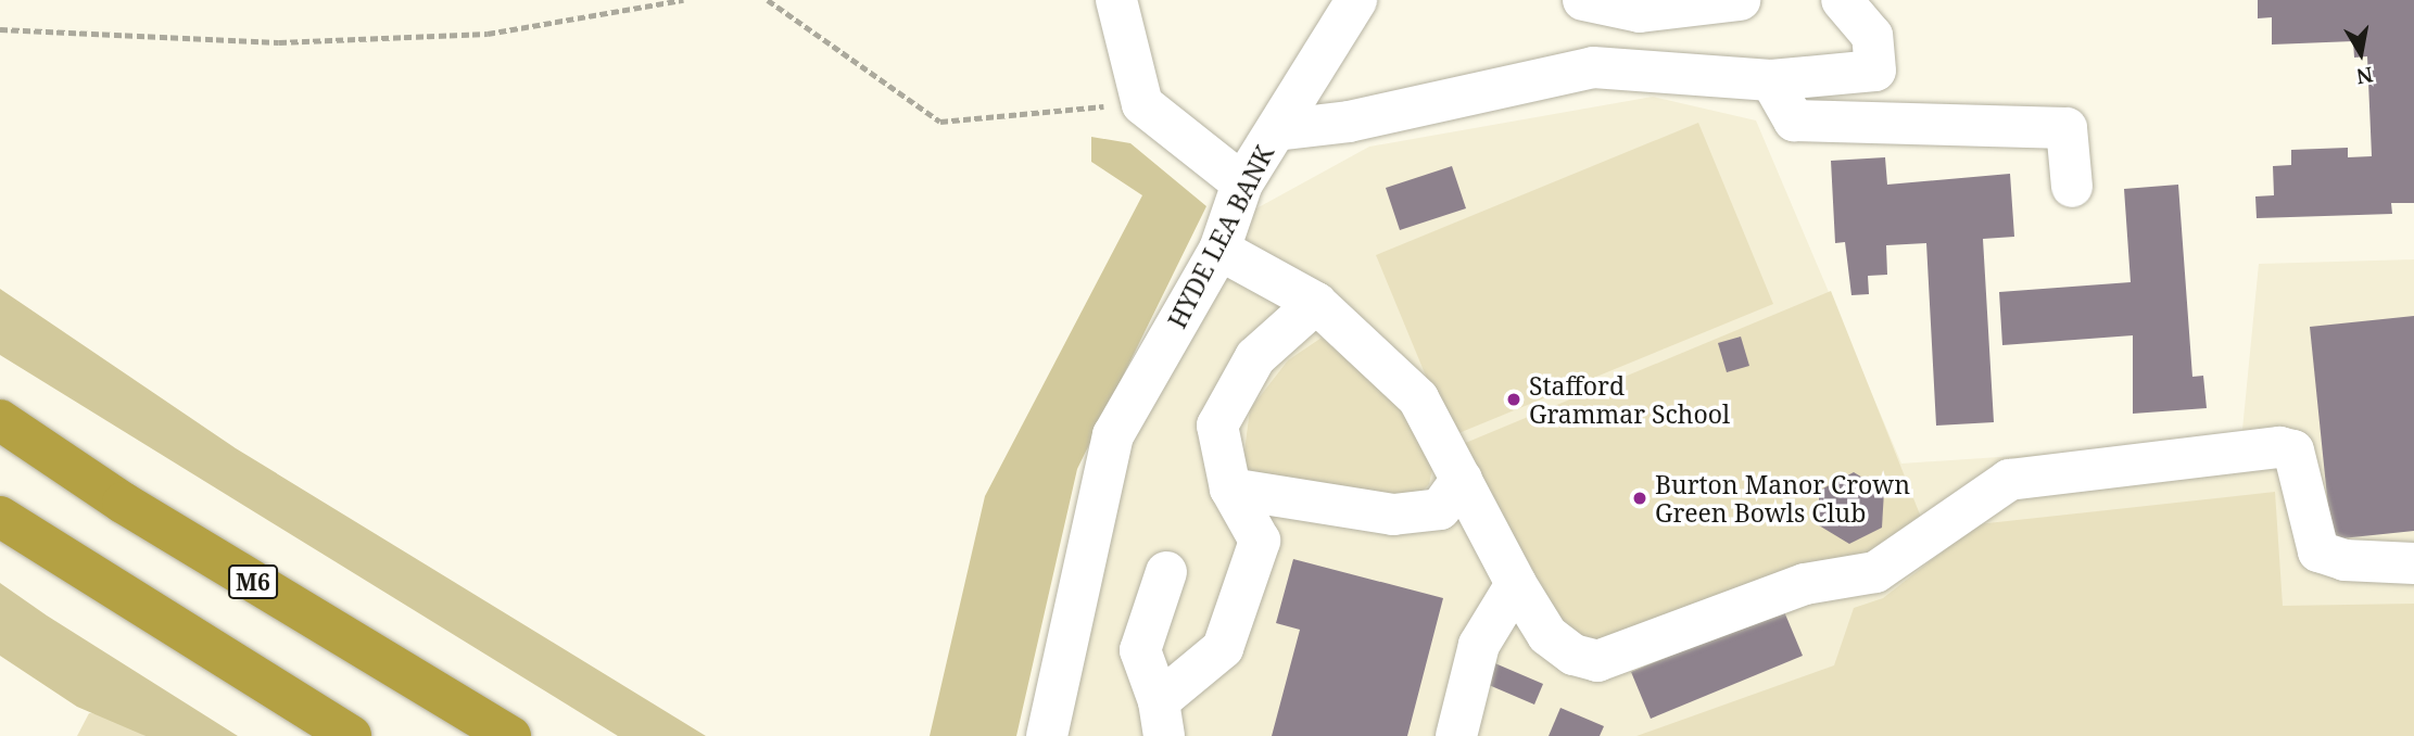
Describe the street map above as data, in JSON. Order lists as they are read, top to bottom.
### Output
{
  "streets": {
    "highway": ["M6"],
    "street": ["HYDE LEA BANK"]
  },
  "places": ["Stafford Grammar School", "Burton Manor Crown Green Bowls Club"],
  "north": "bottom"
}
